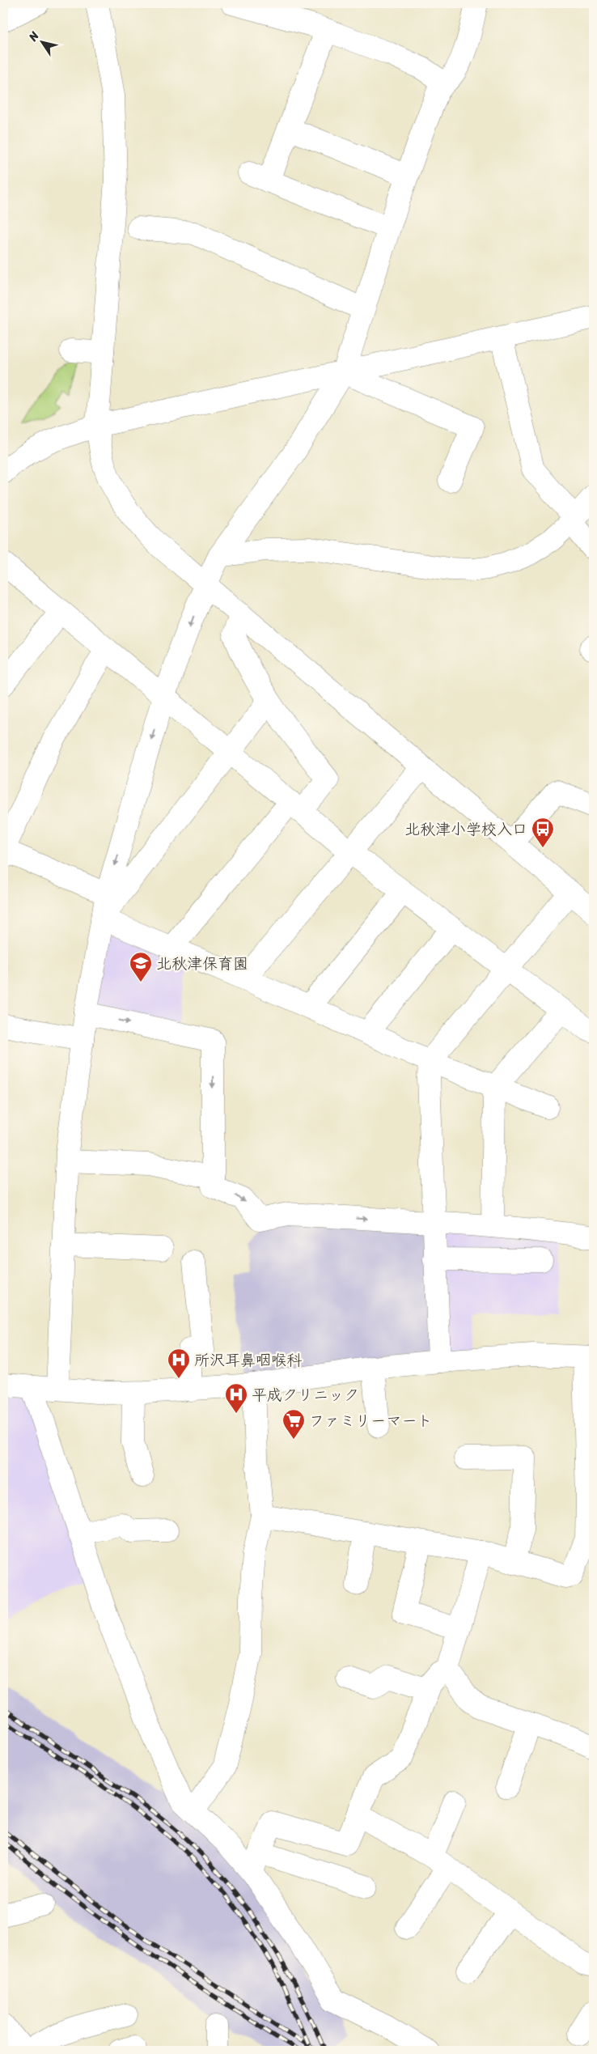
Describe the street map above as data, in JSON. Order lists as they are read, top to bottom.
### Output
{
  "places": {
    "bus stop": ["北秋津小学校入口"],
    "school or university": ["北秋津保育園"],
    "hospital": ["所沢耳鼻咽喉科", "平成クリニック"],
    "supermarket": ["ファミリーマート"]
  },
  "north": "top left"
}
